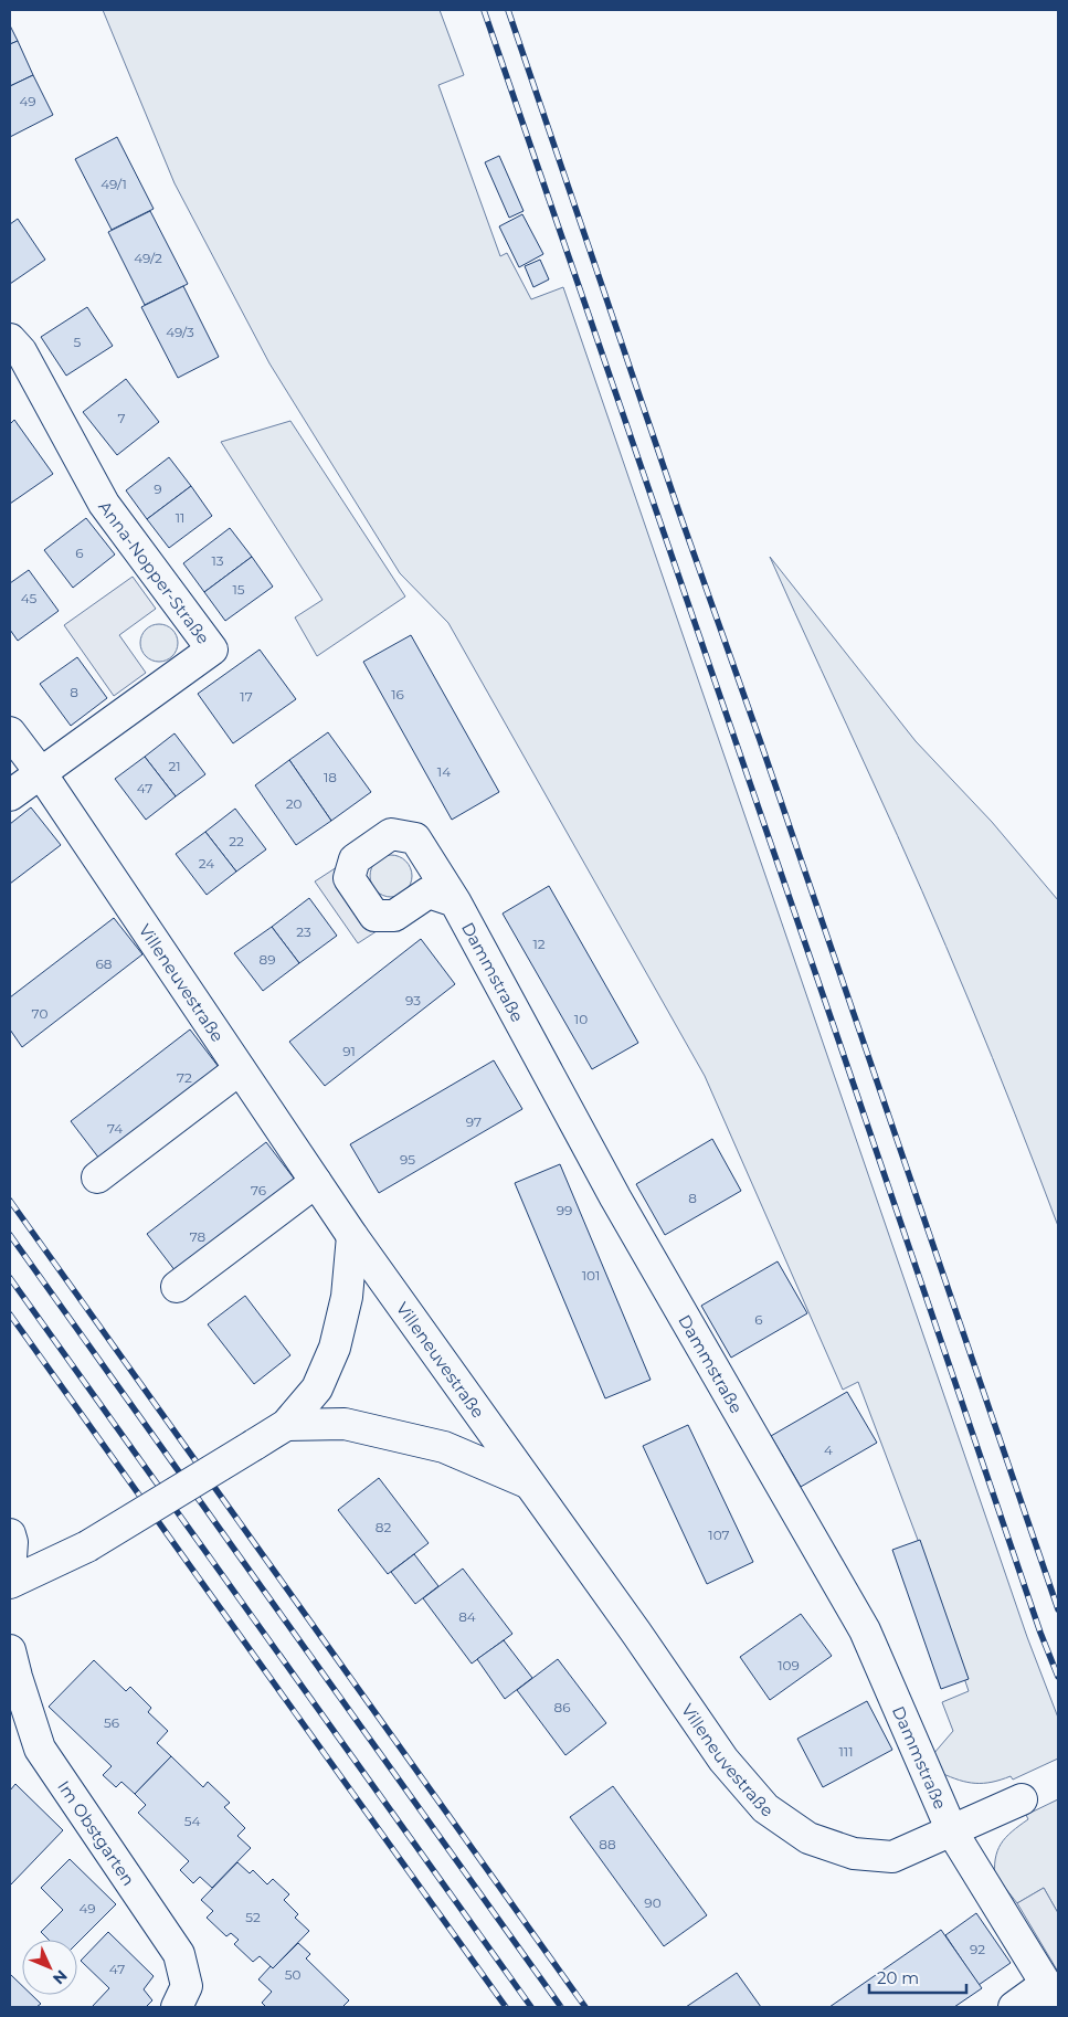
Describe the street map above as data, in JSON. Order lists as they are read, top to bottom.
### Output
{
  "streets": {
    "street": [
      "Anna-Nopper-Straße",
      "Dammstraße",
      "Villeneuvestraße",
      "Im Obstgarten"
    ]
  },
  "crossings": [
    ["Anna-Nopper-Straße", "Villeneuvestraße"],
    ["Dammstraße", "Villeneuvestraße"]
  ],
  "house_numbers": [
    "49",
    "49/1",
    "49/2",
    "49/3",
    "5",
    "7",
    "9",
    "11",
    "6",
    "13",
    "15",
    "45",
    "8",
    "16",
    "17",
    "21",
    "14",
    "18",
    "47",
    "20",
    "22",
    "24",
    "23",
    "12",
    "89",
    "68",
    "93",
    "70",
    "10",
    "91",
    "72",
    "97",
    "74",
    "95",
    "76",
    "8",
    "99",
    "78",
    "101",
    "6",
    "4",
    "82",
    "107",
    "84",
    "109",
    "86",
    "56",
    "111",
    "54",
    "88",
    "90",
    "49",
    "52",
    "92",
    "47",
    "50"
  ],
  "scale_bar": "20 m",
  "north": "bottom right"
}
